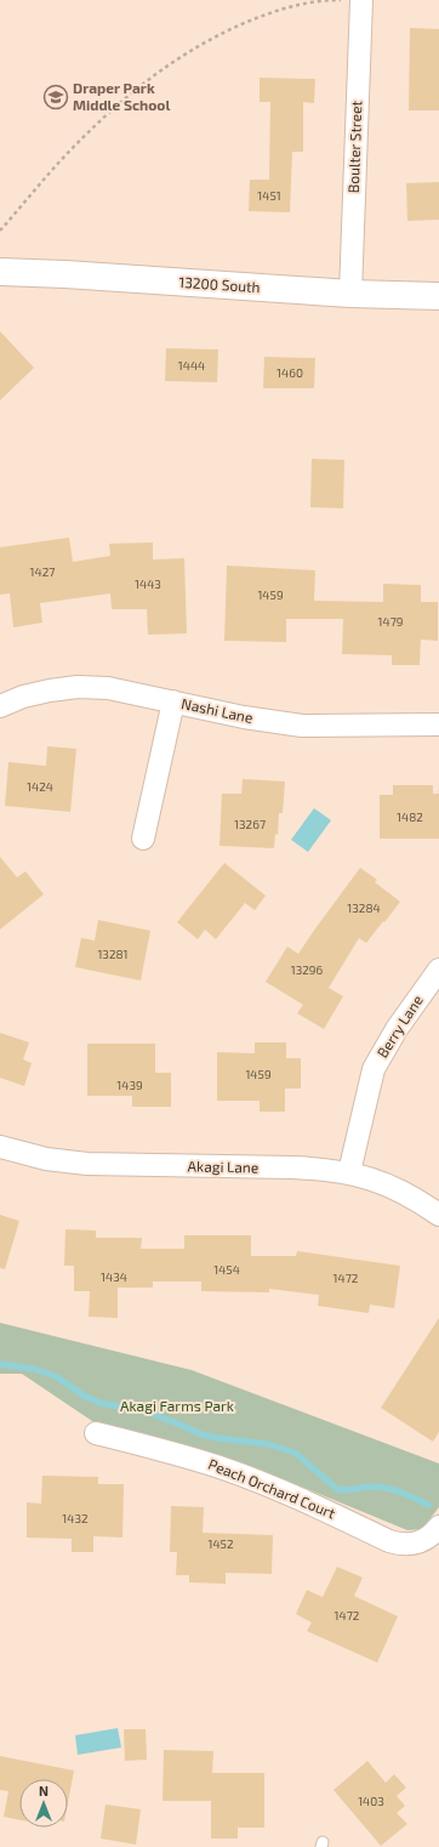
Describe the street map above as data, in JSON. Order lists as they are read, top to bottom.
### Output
{
  "streets": {
    "street": [
      "Boulter Street",
      "13200 South",
      "Nashi Lane",
      "Berry Lane",
      "Akagi Lane",
      "Peach Orchard Court"
    ]
  },
  "crossings": [
    ["Boulter Street", "13200 South"],
    ["Berry Lane", "Akagi Lane"]
  ],
  "parks": ["Akagi Farms Park"],
  "places": {
    "school or university": ["Draper Park Middle School"]
  },
  "house_numbers": [
    "1451",
    "1444",
    "1460",
    "1427",
    "1443",
    "1459",
    "1479",
    "1424",
    "1482",
    "13267",
    "13284",
    "13281",
    "13296",
    "1459",
    "1439",
    "1454",
    "1434",
    "1472",
    "1432",
    "1452",
    "1472",
    "1403"
  ],
  "north": "top"
}
